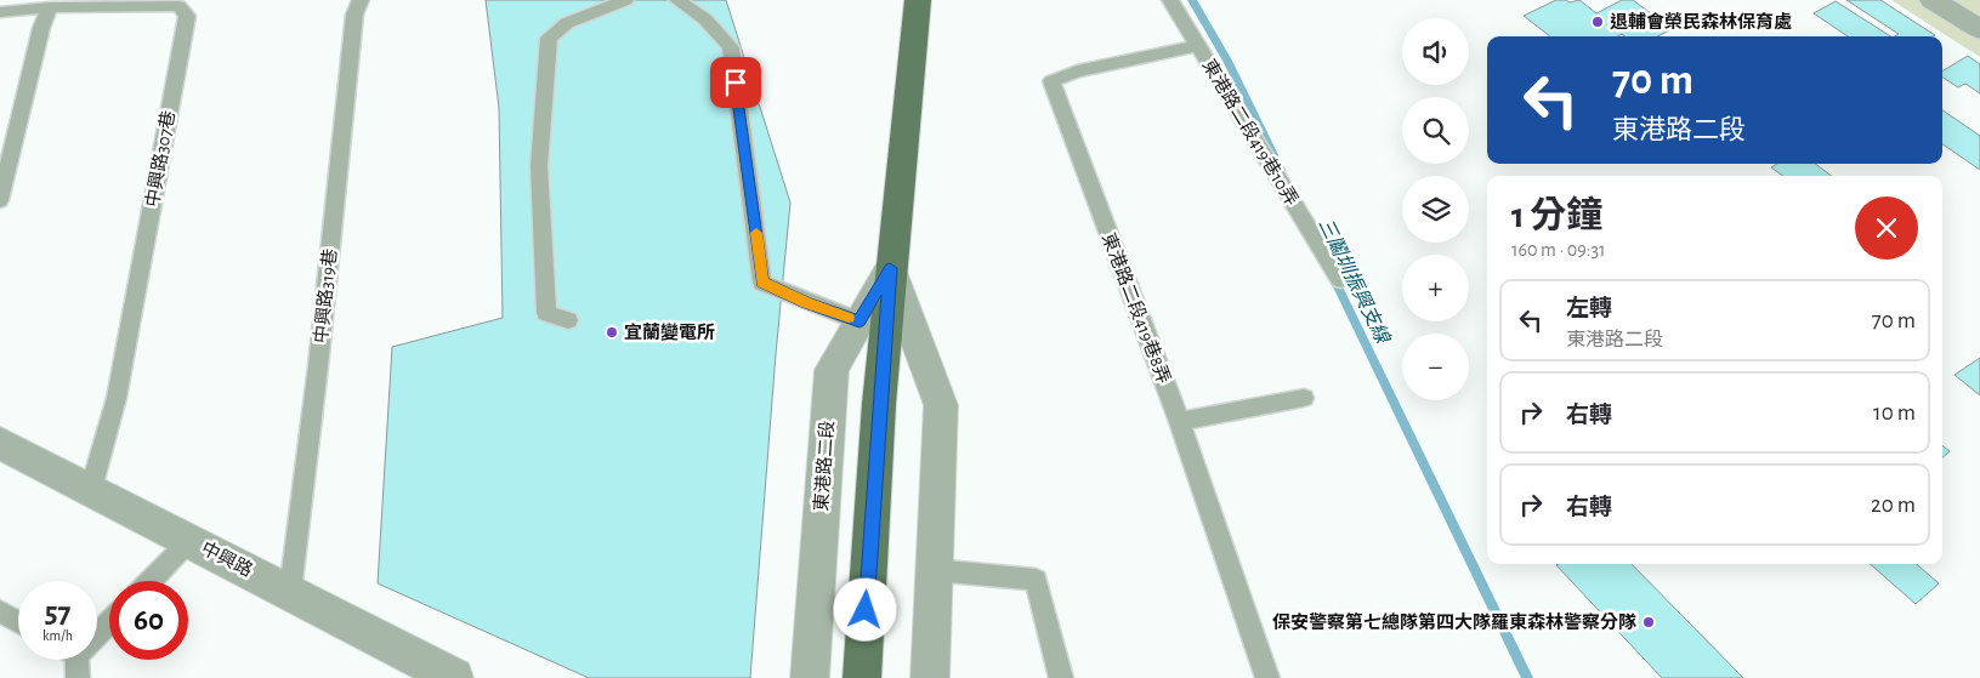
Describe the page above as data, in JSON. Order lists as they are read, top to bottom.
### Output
{
  "streets": {
    "main road": ["東港路二段"],
    "street": ["中興路"],
    "lane": [
      "東港路二段419巷10弄",
      "中興路307巷",
      "中興路319巷",
      "東港路二段419巷8弄"
    ]
  },
  "crossings": [
    ["東港路二段419巷10弄", "東港路二段419巷8弄"],
    ["中興路307巷", "中興路"],
    ["中興路319巷", "中興路"]
  ],
  "water": ["三鬮圳振興支線"],
  "places": ["退輔會榮民森林保育處", "宜蘭變電所", "保安警察第七總隊第四大隊羅東森林警察分隊"],
  "page": {
    "map_buttons": ["+", "−"],
    "turn": ["70 m", "東港路二段"],
    "heading": ["1 分鐘", "160 m · 09:31"],
    "list": [
      {
        "name": "左轉",
        "note": "東港路二段",
        "value": "70 m"
      },
      {
        "name": "右轉",
        "value": "10 m"
      },
      {
        "name": "右轉",
        "value": "20 m"
      }
    ],
    "speed": "57 km/h",
    "limit": "60"
  }
}
